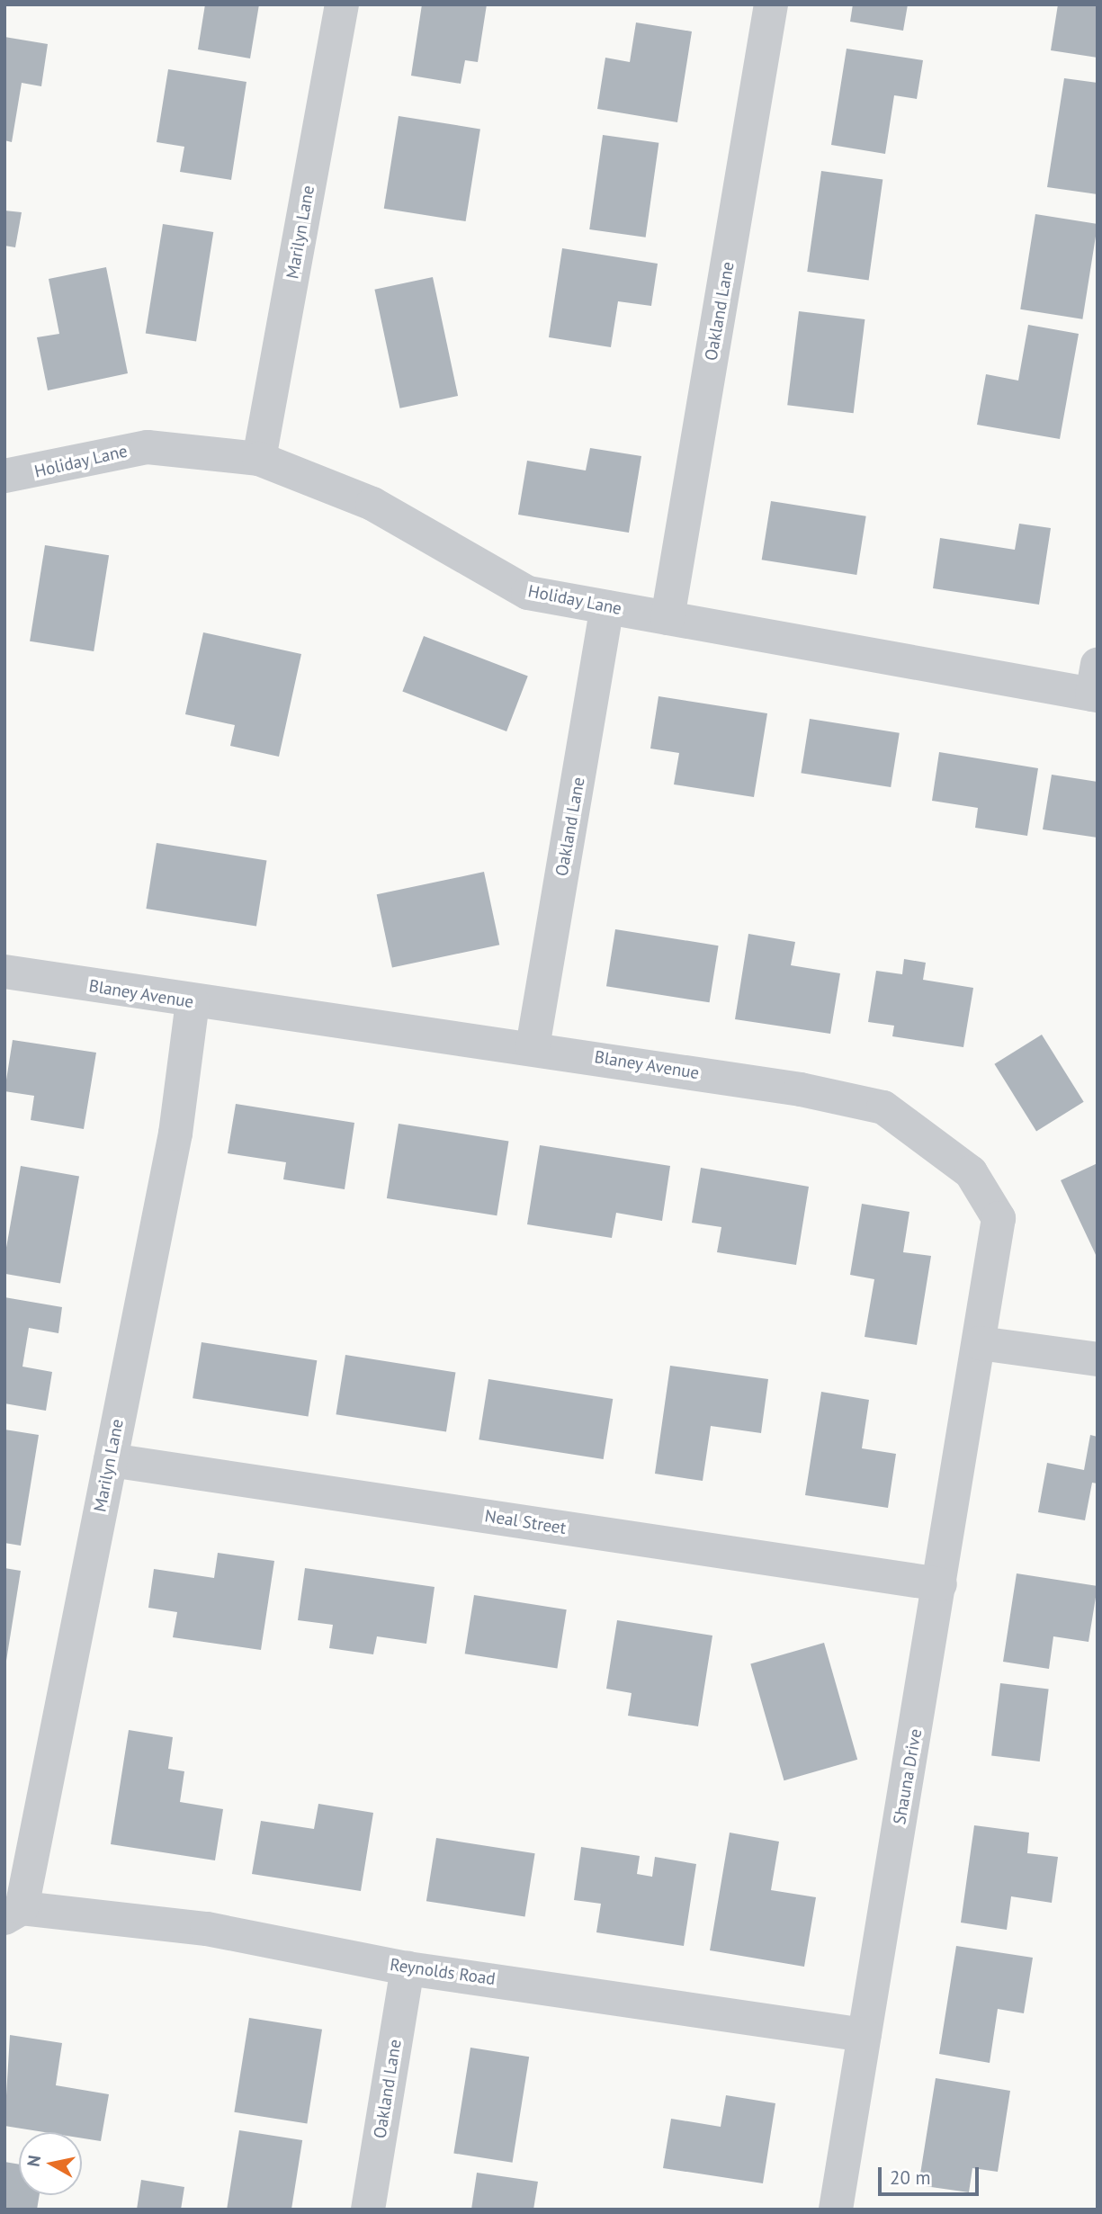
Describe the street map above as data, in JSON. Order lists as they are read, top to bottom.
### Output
{
  "streets": {
    "street": [
      "Marilyn Lane",
      "Oakland Lane",
      "Holiday Lane",
      "Blaney Avenue",
      "Neal Street",
      "Shauna Drive",
      "Reynolds Road"
    ]
  },
  "crossings": [
    ["Marilyn Lane", "Holiday Lane"],
    ["Marilyn Lane", "Blaney Avenue"],
    ["Marilyn Lane", "Neal Street"],
    ["Marilyn Lane", "Reynolds Road"],
    ["Oakland Lane", "Holiday Lane"],
    ["Oakland Lane", "Blaney Avenue"],
    ["Oakland Lane", "Reynolds Road"],
    ["Blaney Avenue", "Shauna Drive"],
    ["Neal Street", "Shauna Drive"],
    ["Shauna Drive", "Reynolds Road"]
  ],
  "scale_bar": "20 m",
  "north": "left"
}
